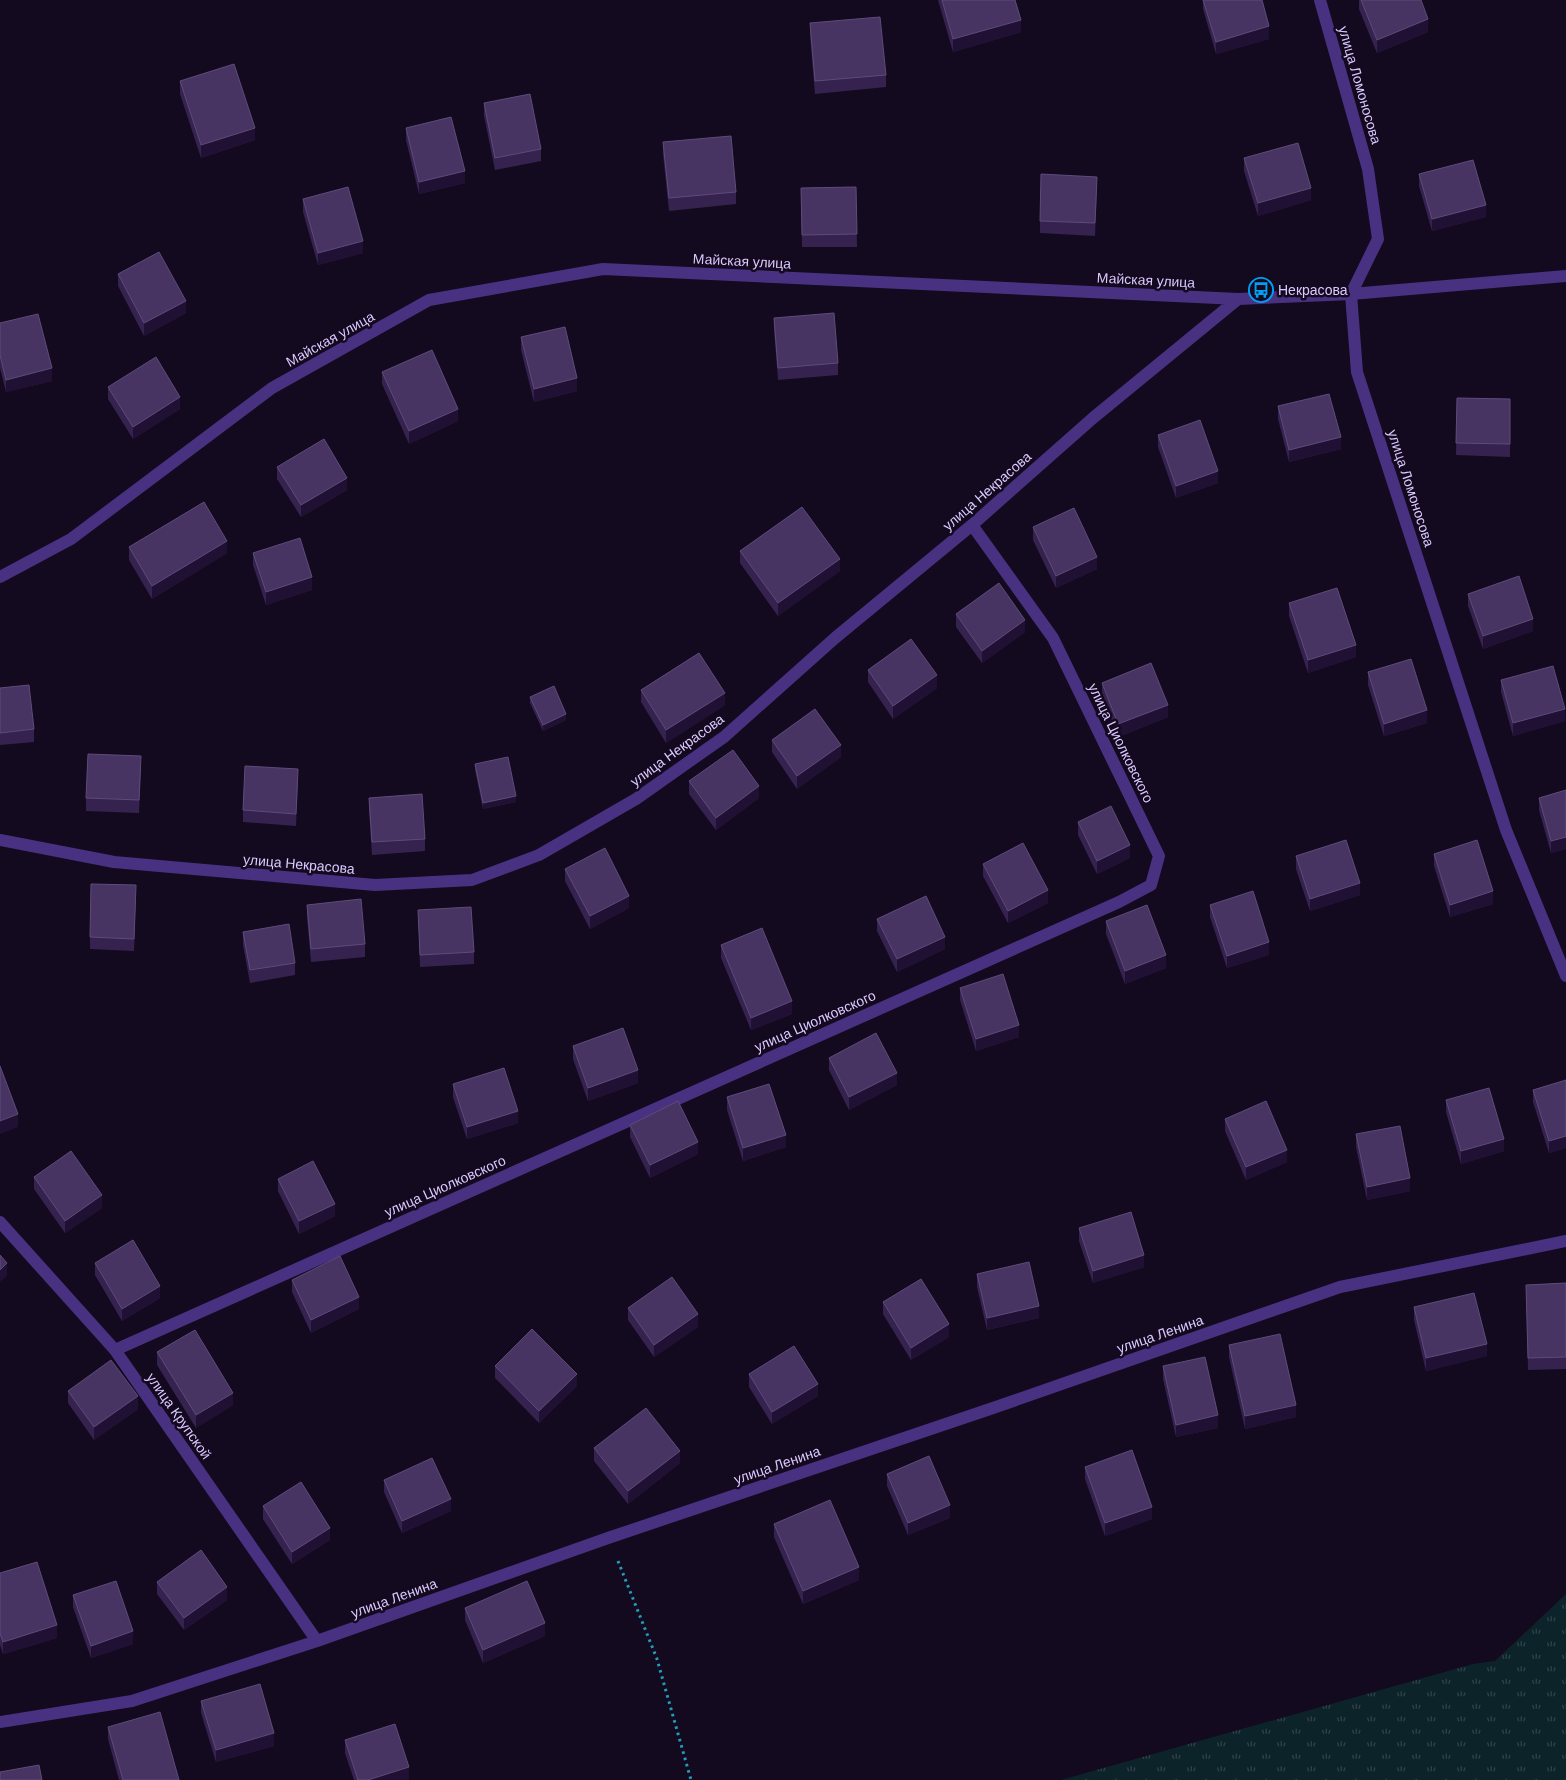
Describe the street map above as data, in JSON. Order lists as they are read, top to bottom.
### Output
{
  "streets": {
    "street": [
      "улица Ломоносова",
      "Майская улица",
      "улица Некрасова",
      "улица Циолковского",
      "улица Ленина",
      "улица Крупской"
    ]
  },
  "crossings": [
    ["улица Ломоносова", "Майская улица"],
    ["Майская улица", "улица Некрасова"],
    ["улица Некрасова", "улица Циолковского"],
    ["улица Циолковского", "улица Крупской"],
    ["улица Ленина", "улица Крупской"]
  ],
  "places": {
    "bus stop": ["Некрасова"]
  }
}
